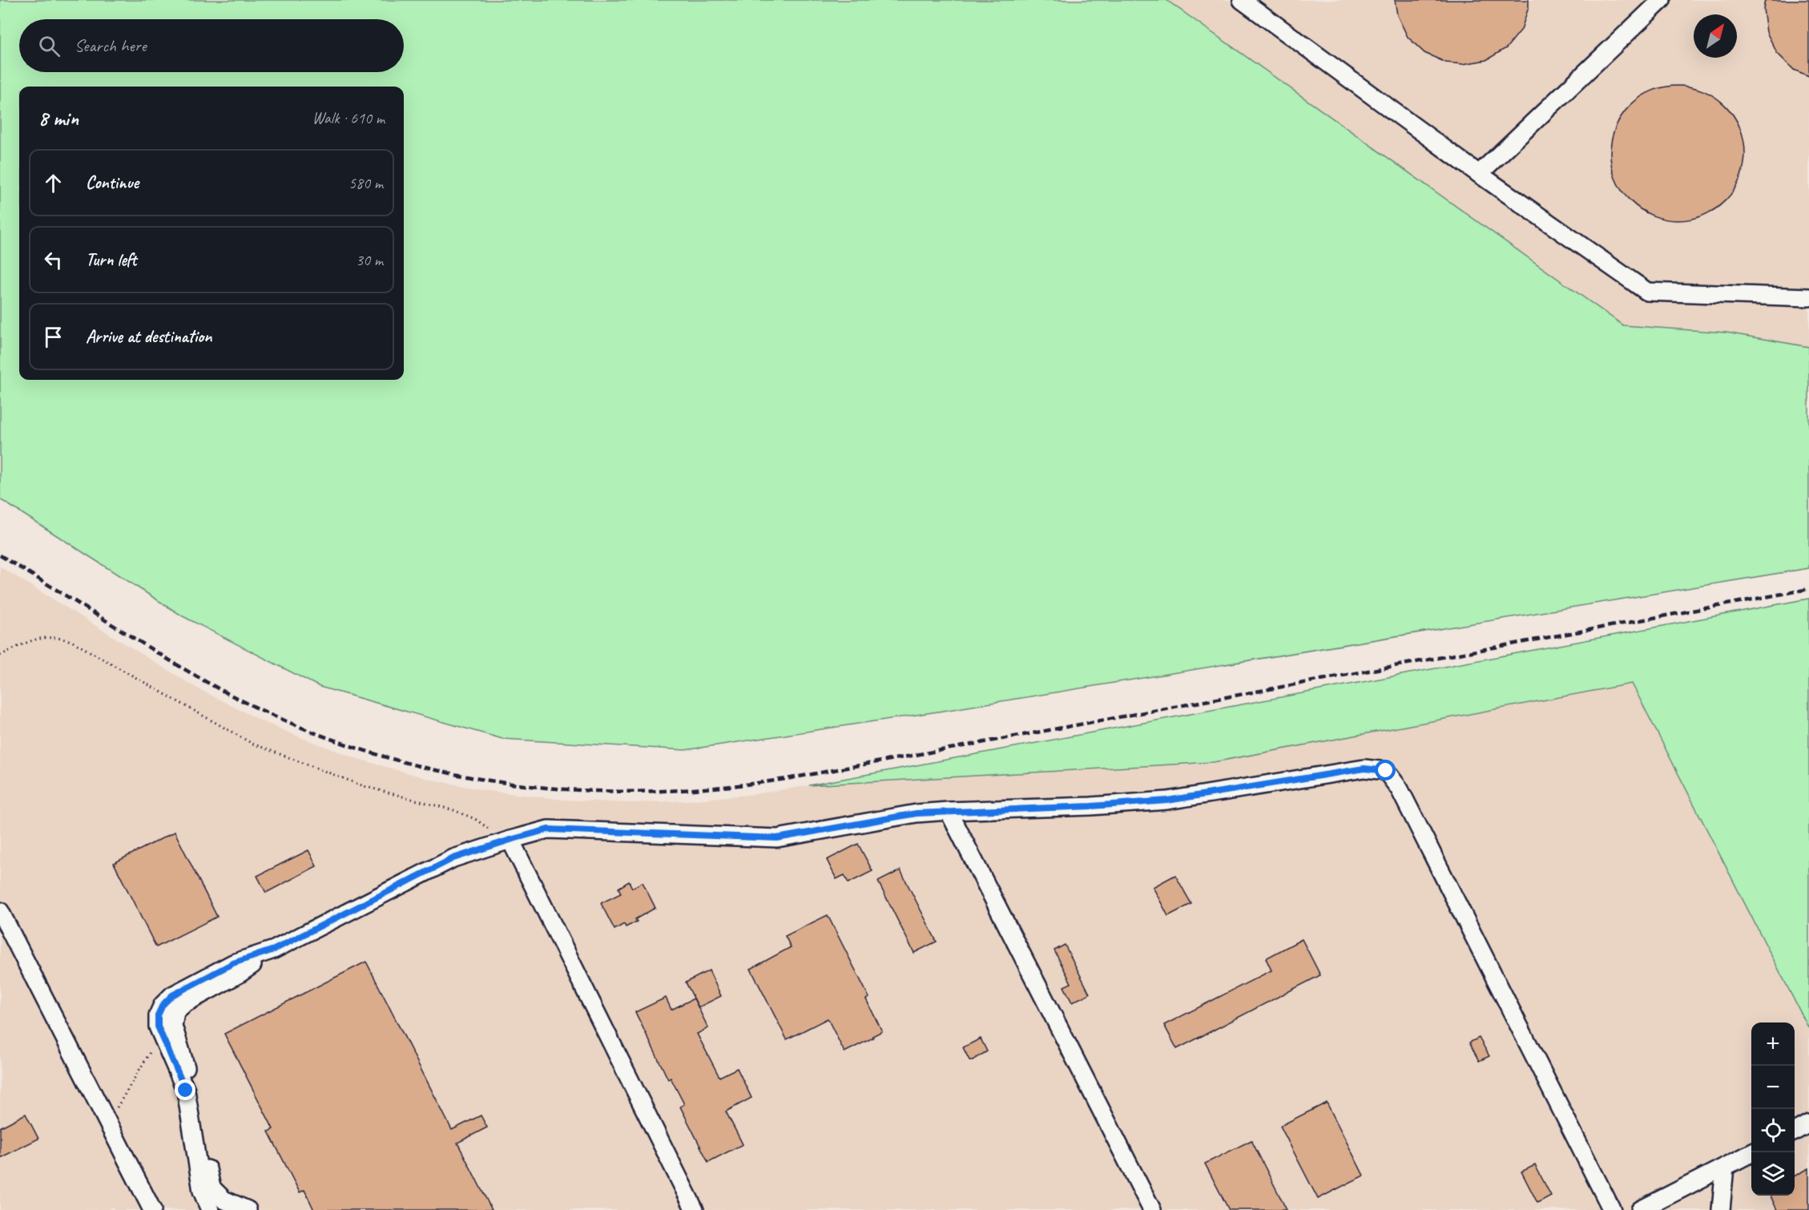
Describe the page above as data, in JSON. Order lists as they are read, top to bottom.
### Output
{
  "north": "top right",
  "page": {
    "search": "Search here",
    "heading": ["8 min", "Walk · 610 m"],
    "list": [
      ["Continue", "580 m"],
      ["Turn left", "30 m"],
      "Arrive at destination"
    ],
    "map_buttons": ["+", "−"]
  }
}
